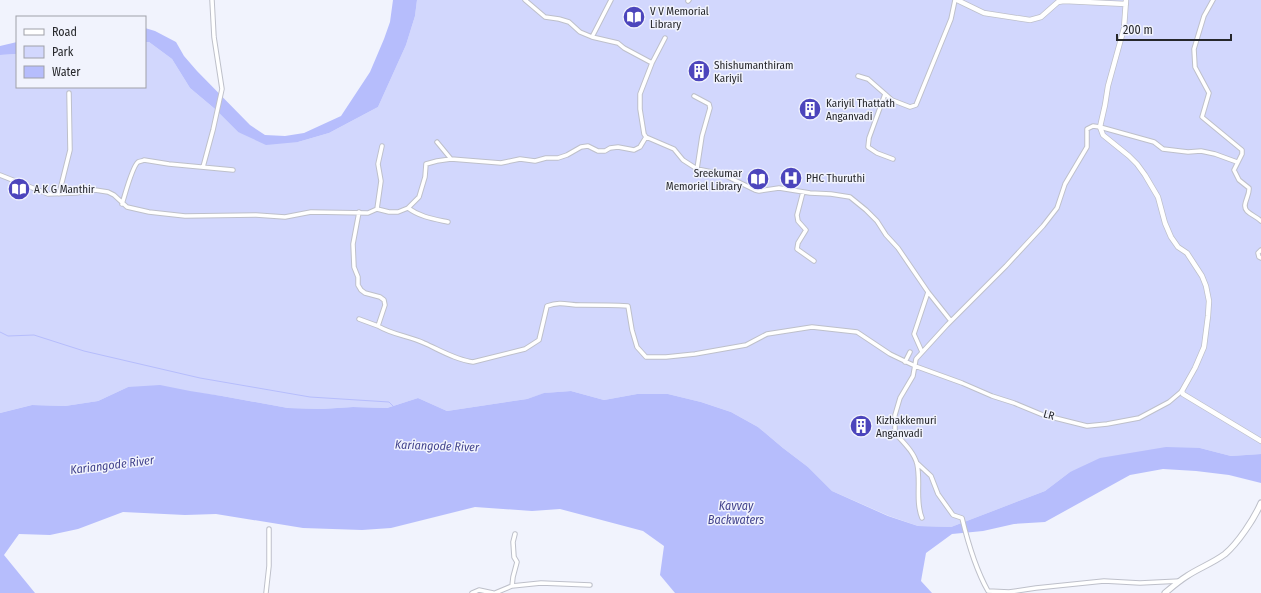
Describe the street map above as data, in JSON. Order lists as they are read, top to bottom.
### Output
{
  "streets": {
    "street": ["LR"]
  },
  "water": ["Kariangode River", "Kavvay Backwaters"],
  "places": {
    "library": ["V V Memorial Library", "Sreekumar Memoriel Library", "A K G Manthir"],
    "building": ["Shishumanthiram Kariyil", "Kariyil Thattath Anganvadi", "Kizhakkemuri Anganvadi"],
    "hospital": ["PHC Thuruthi"]
  },
  "legend": ["Road", "Park", "Water"],
  "scale_bar": "200 m"
}
